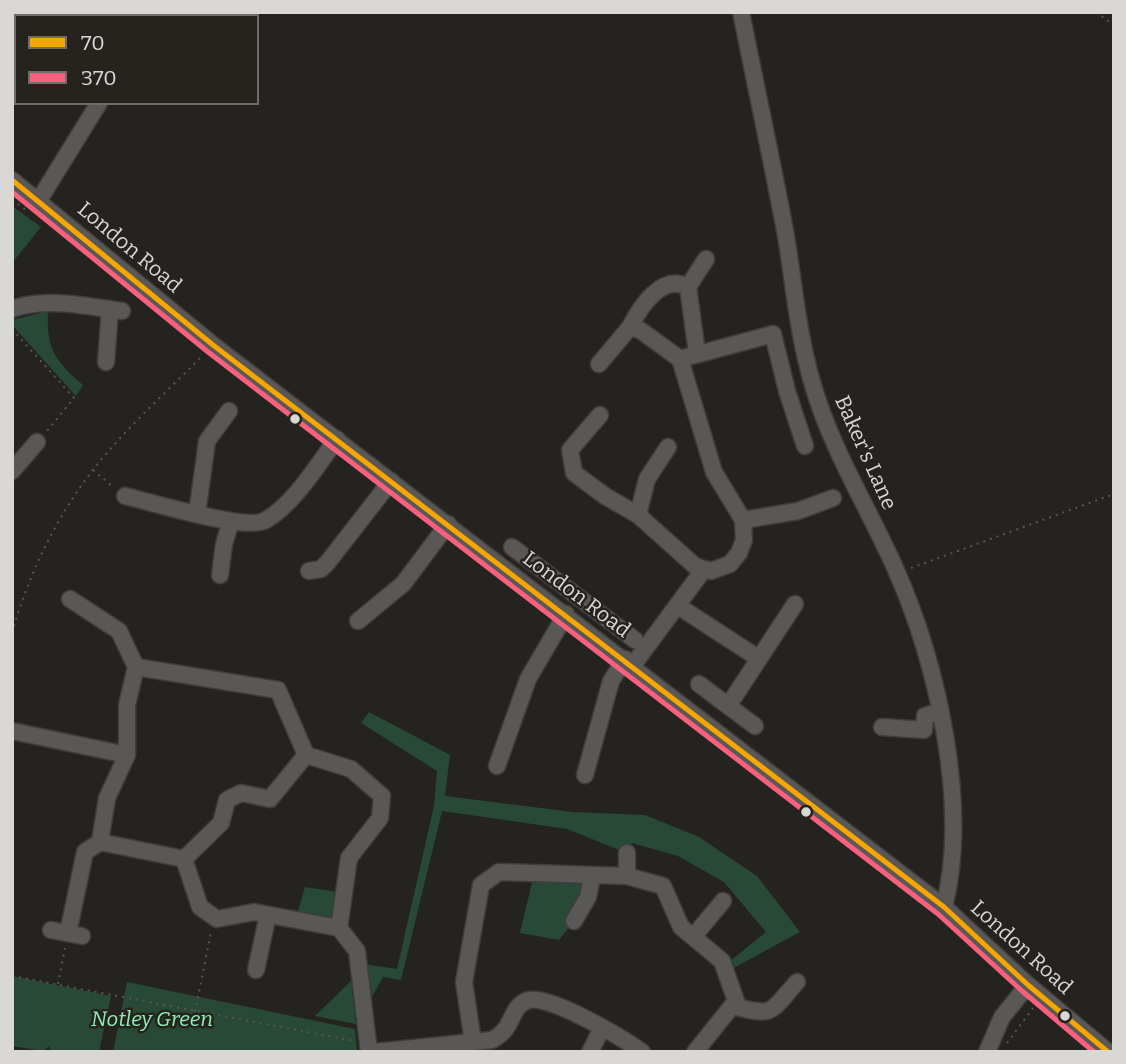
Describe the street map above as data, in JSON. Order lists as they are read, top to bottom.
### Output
{
  "streets": {
    "street": ["London Road", "Baker's Lane"]
  },
  "crossings": [
    ["London Road", "Baker's Lane"]
  ],
  "parks": ["Notley Green"],
  "lines": ["transit line 70", "transit line 370"],
  "legend": ["70", "370"]
}
